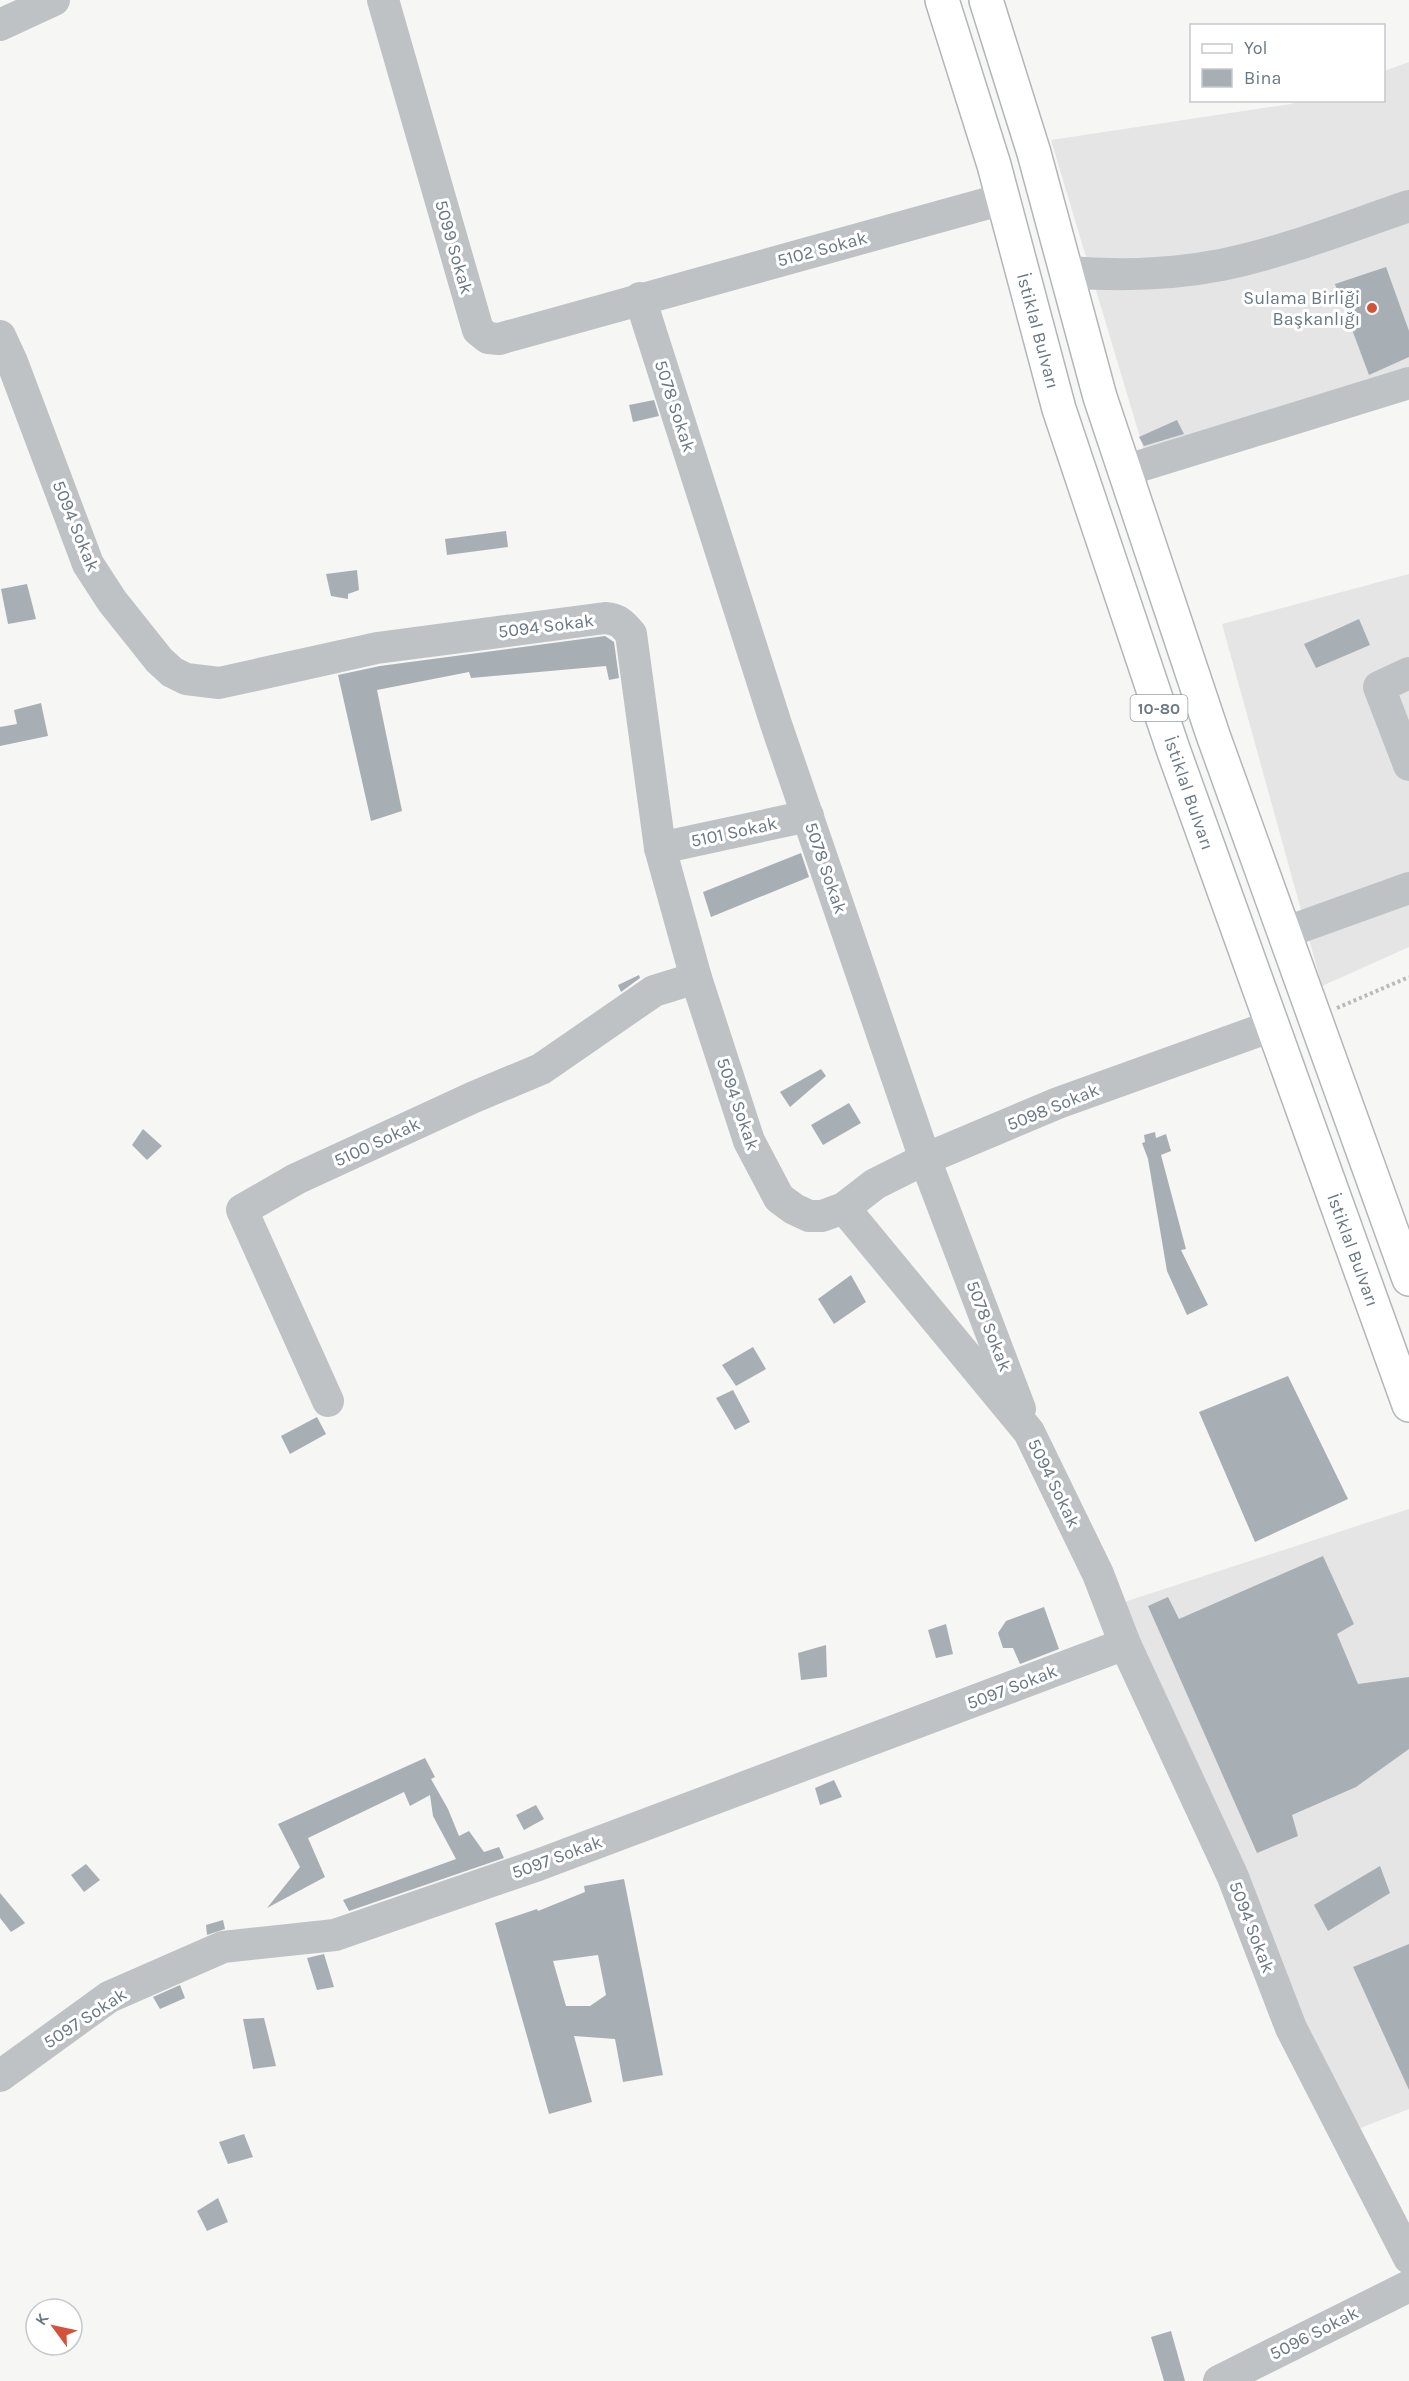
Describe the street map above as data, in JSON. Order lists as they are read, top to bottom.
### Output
{
  "streets": {
    "main road": ["İstiklal Bulvarı", "10-80"],
    "street": [
      "5099 Sokak",
      "5102 Sokak",
      "5078 Sokak",
      "5094 Sokak",
      "5101 Sokak",
      "5098 Sokak",
      "5100 Sokak",
      "5097 Sokak",
      "5096 Sokak"
    ]
  },
  "crossings": [
    ["5099 Sokak", "5102 Sokak"],
    ["5099 Sokak", "5078 Sokak"],
    ["5102 Sokak", "İstiklal Bulvarı"],
    ["5102 Sokak", "5078 Sokak"],
    ["İstiklal Bulvarı", "5098 Sokak"],
    ["5078 Sokak", "5094 Sokak"],
    ["5078 Sokak", "5101 Sokak"],
    ["5078 Sokak", "5098 Sokak"],
    ["5094 Sokak", "5101 Sokak"],
    ["5094 Sokak", "5098 Sokak"],
    ["5094 Sokak", "5100 Sokak"],
    ["5094 Sokak", "5097 Sokak"]
  ],
  "places": ["Sulama Birliği Başkanlığı"],
  "legend": ["Yol", "Bina"],
  "north": "top left"
}
